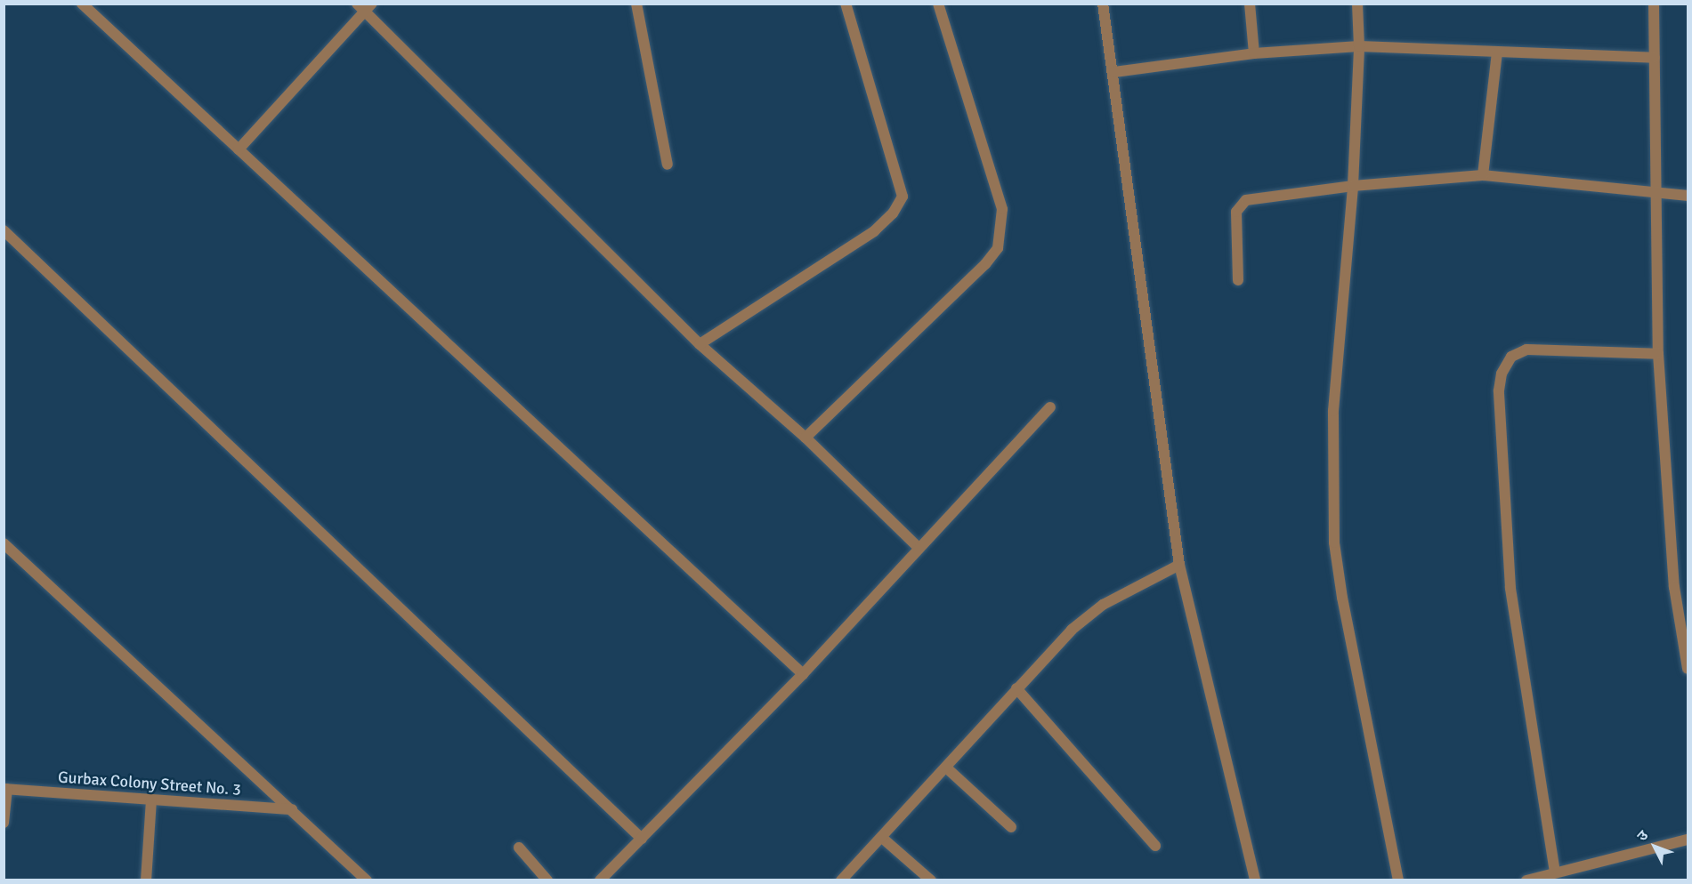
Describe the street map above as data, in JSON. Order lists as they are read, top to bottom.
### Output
{
  "streets": {
    "street": ["Gurbax Colony Street No. 3"]
  },
  "north": "top left"
}
